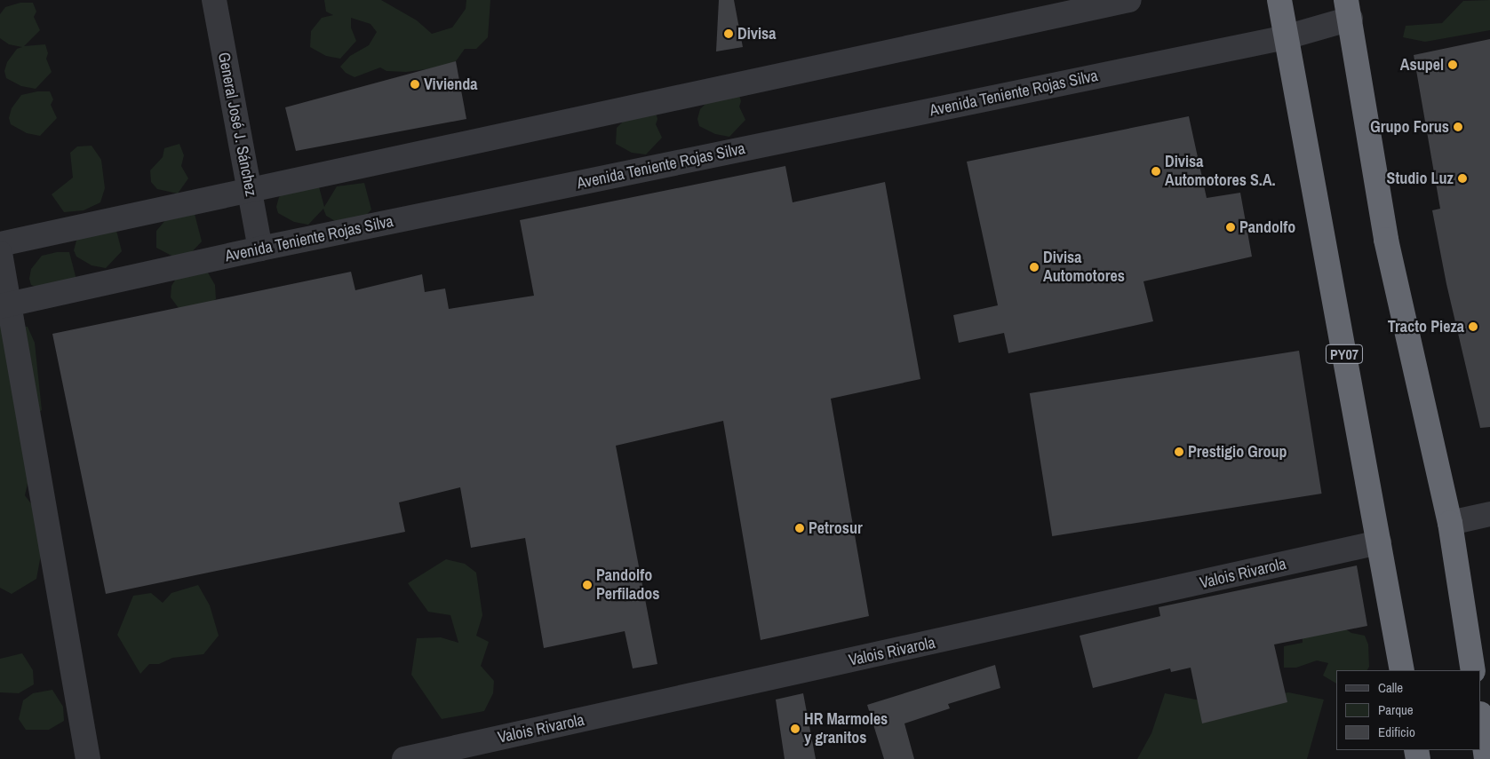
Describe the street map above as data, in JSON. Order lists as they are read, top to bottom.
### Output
{
  "streets": {
    "highway": ["PY07"],
    "street": ["Avenida Teniente Rojas Silva", "General José J. Sánchez", "Valois Rivarola"]
  },
  "crossings": [
    ["Avenida Teniente Rojas Silva", "General José J. Sánchez"],
    ["Avenida Teniente Rojas Silva", "PY07"],
    ["PY07", "Valois Rivarola"]
  ],
  "places": [
    "Divisa",
    "Asupel",
    "Vivienda",
    "Grupo Forus",
    "Divisa Automotores S.A.",
    "Studio Luz",
    "Pandolfo",
    "Divisa Automotores",
    "Tracto Pieza",
    "Prestigio Group",
    "Petrosur",
    "Pandolfo Perfilados",
    "HR Marmoles y granitos"
  ],
  "legend": ["Calle", "Parque", "Edificio"]
}
